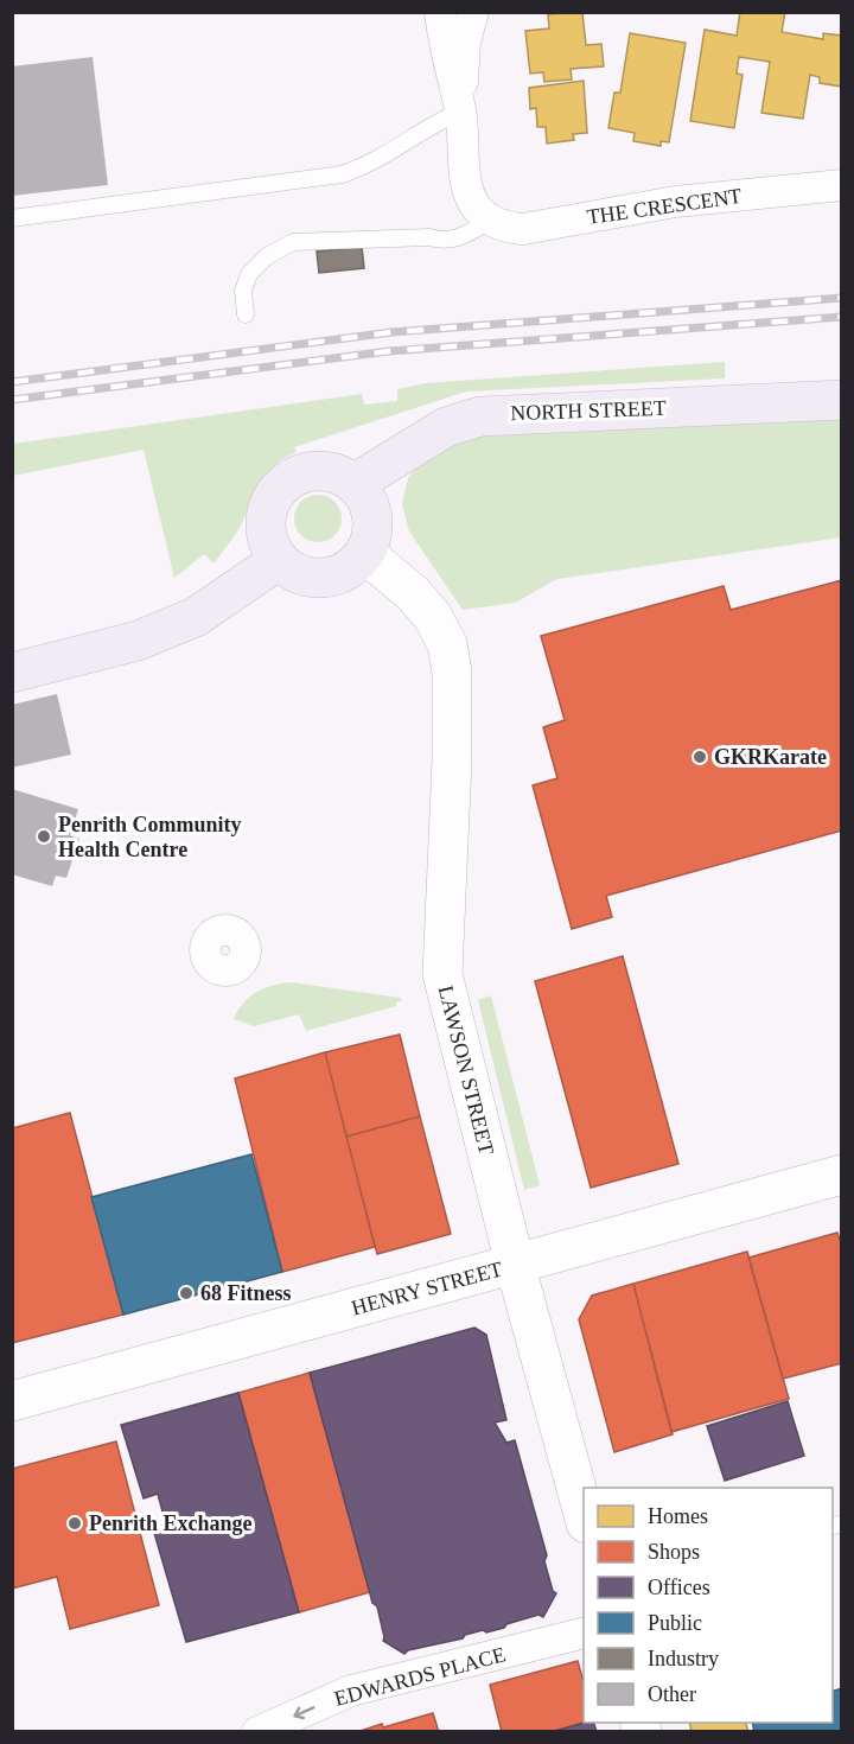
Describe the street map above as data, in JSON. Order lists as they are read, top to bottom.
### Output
{
  "streets": {
    "highway": ["NORTH STREET"],
    "street": [
      "THE CRESCENT",
      "LAWSON STREET",
      "HENRY STREET",
      "EDWARDS PLACE"
    ]
  },
  "crossings": [
    ["NORTH STREET", "LAWSON STREET"],
    ["LAWSON STREET", "HENRY STREET"]
  ],
  "one_way": ["EDWARDS PLACE"],
  "places": [
    "GKRKarate",
    "Penrith Community Health Centre",
    "68 Fitness",
    "Penrith Exchange"
  ],
  "legend": [
    "Homes",
    "Shops",
    "Offices",
    "Public",
    "Industry",
    "Other"
  ]
}
